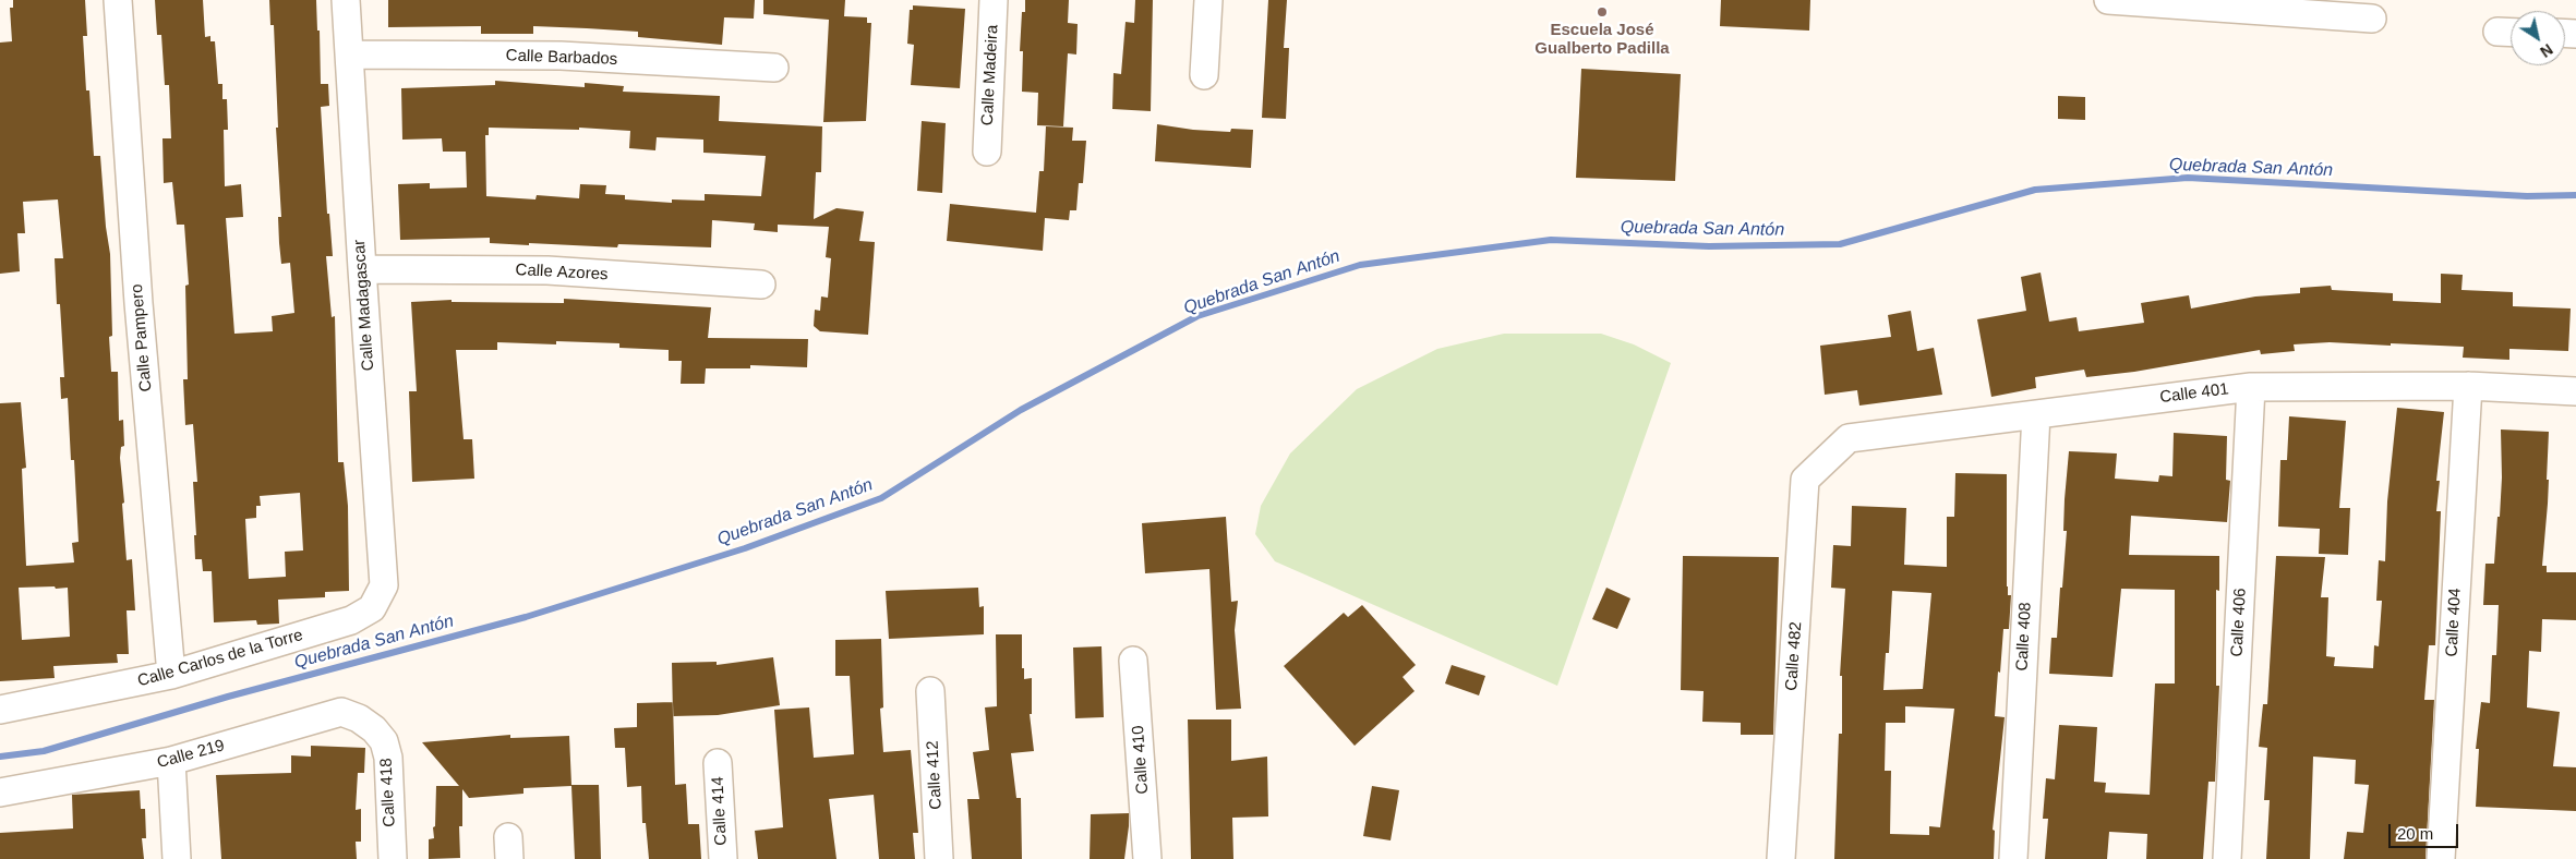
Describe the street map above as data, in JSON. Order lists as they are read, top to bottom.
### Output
{
  "streets": {
    "street": [
      "Calle Barbados",
      "Calle Madeira",
      "Calle Azores",
      "Calle Madagascar",
      "Calle Pampero",
      "Calle 401",
      "Calle 406",
      "Calle 404",
      "Calle 408",
      "Calle 482",
      "Calle Carlos de la Torre",
      "Calle 219",
      "Calle 410",
      "Calle 412",
      "Calle 418",
      "Calle 414"
    ]
  },
  "crossings": [
    ["Calle Barbados", "Calle Madagascar"],
    ["Calle Azores", "Calle Madagascar"],
    ["Calle Madagascar", "Calle Carlos de la Torre"],
    ["Calle Pampero", "Calle Carlos de la Torre"],
    ["Calle 401", "Calle 406"],
    ["Calle 401", "Calle 404"],
    ["Calle 401", "Calle 408"],
    ["Calle 401", "Calle 482"],
    ["Calle 219", "Calle 418"]
  ],
  "water": ["Quebrada San Antón"],
  "places": ["Escuela José Gualberto Padilla"],
  "scale_bar": "20 m",
  "north": "bottom right"
}
